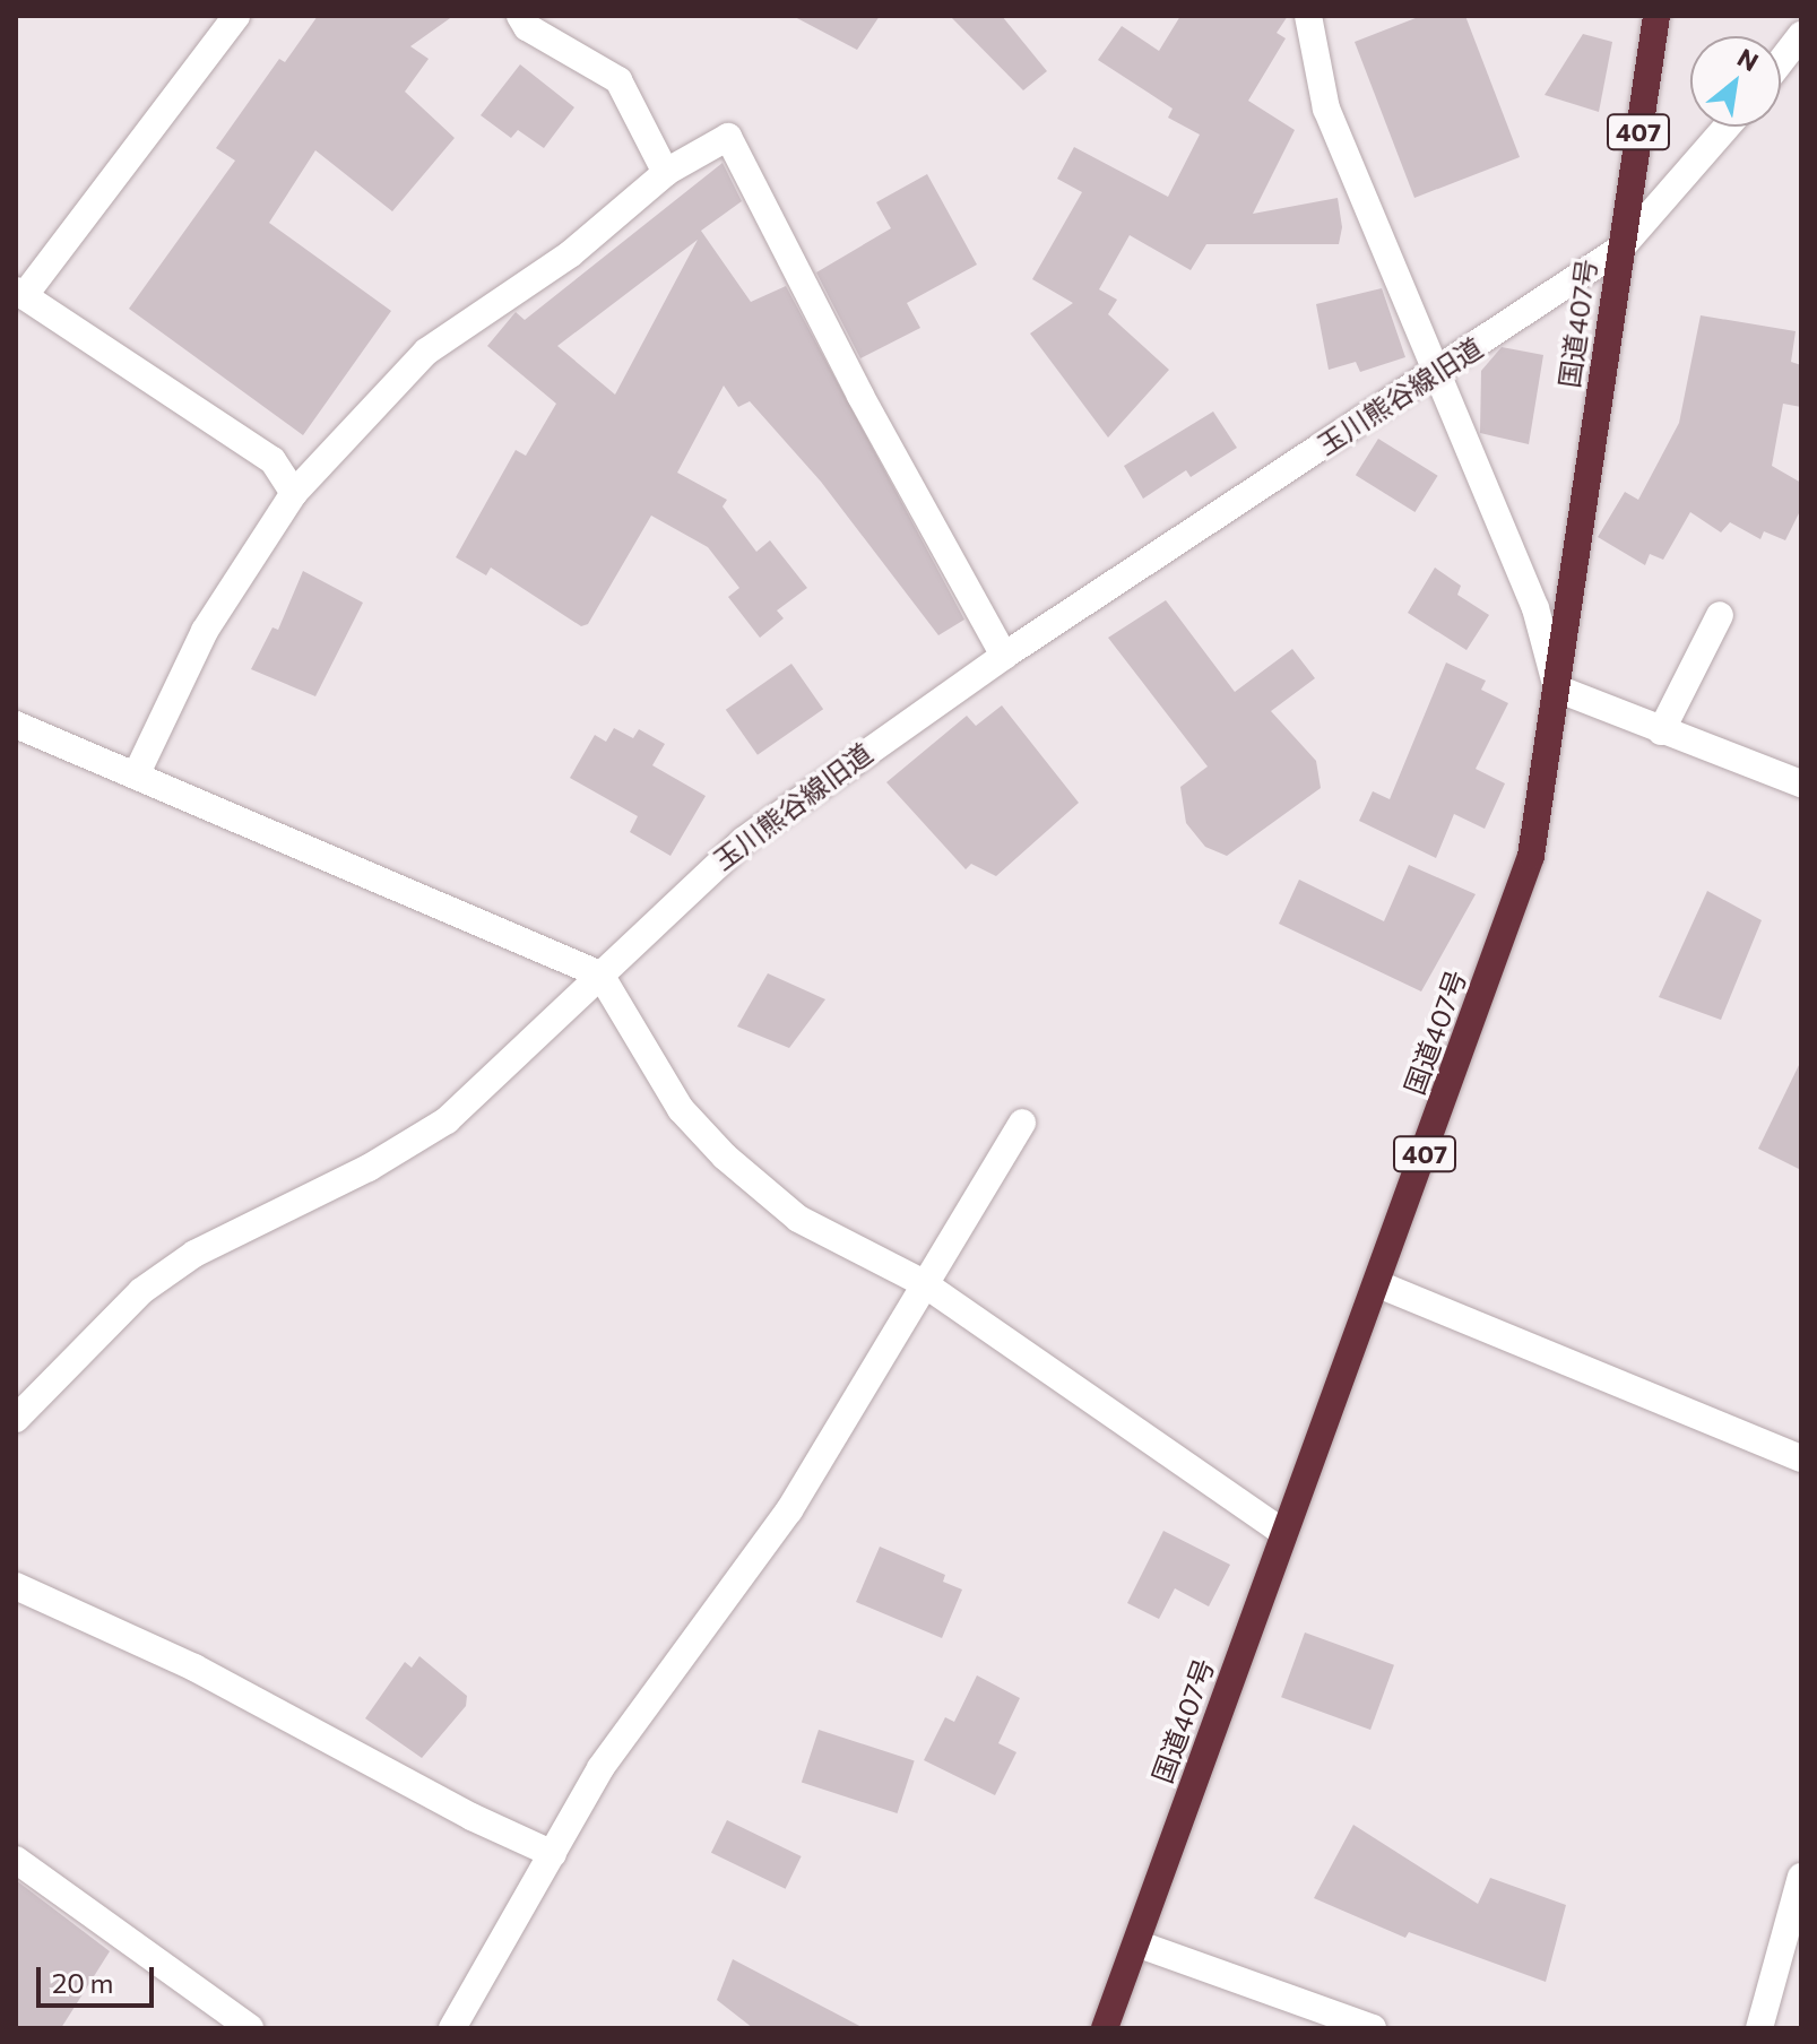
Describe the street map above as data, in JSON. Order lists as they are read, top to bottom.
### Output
{
  "streets": {
    "highway": ["407", "国道407号"],
    "street": ["玉川熊谷線旧道"]
  },
  "crossings": [
    ["国道407号", "玉川熊谷線旧道"]
  ],
  "scale_bar": "20 m",
  "north": "top right"
}
